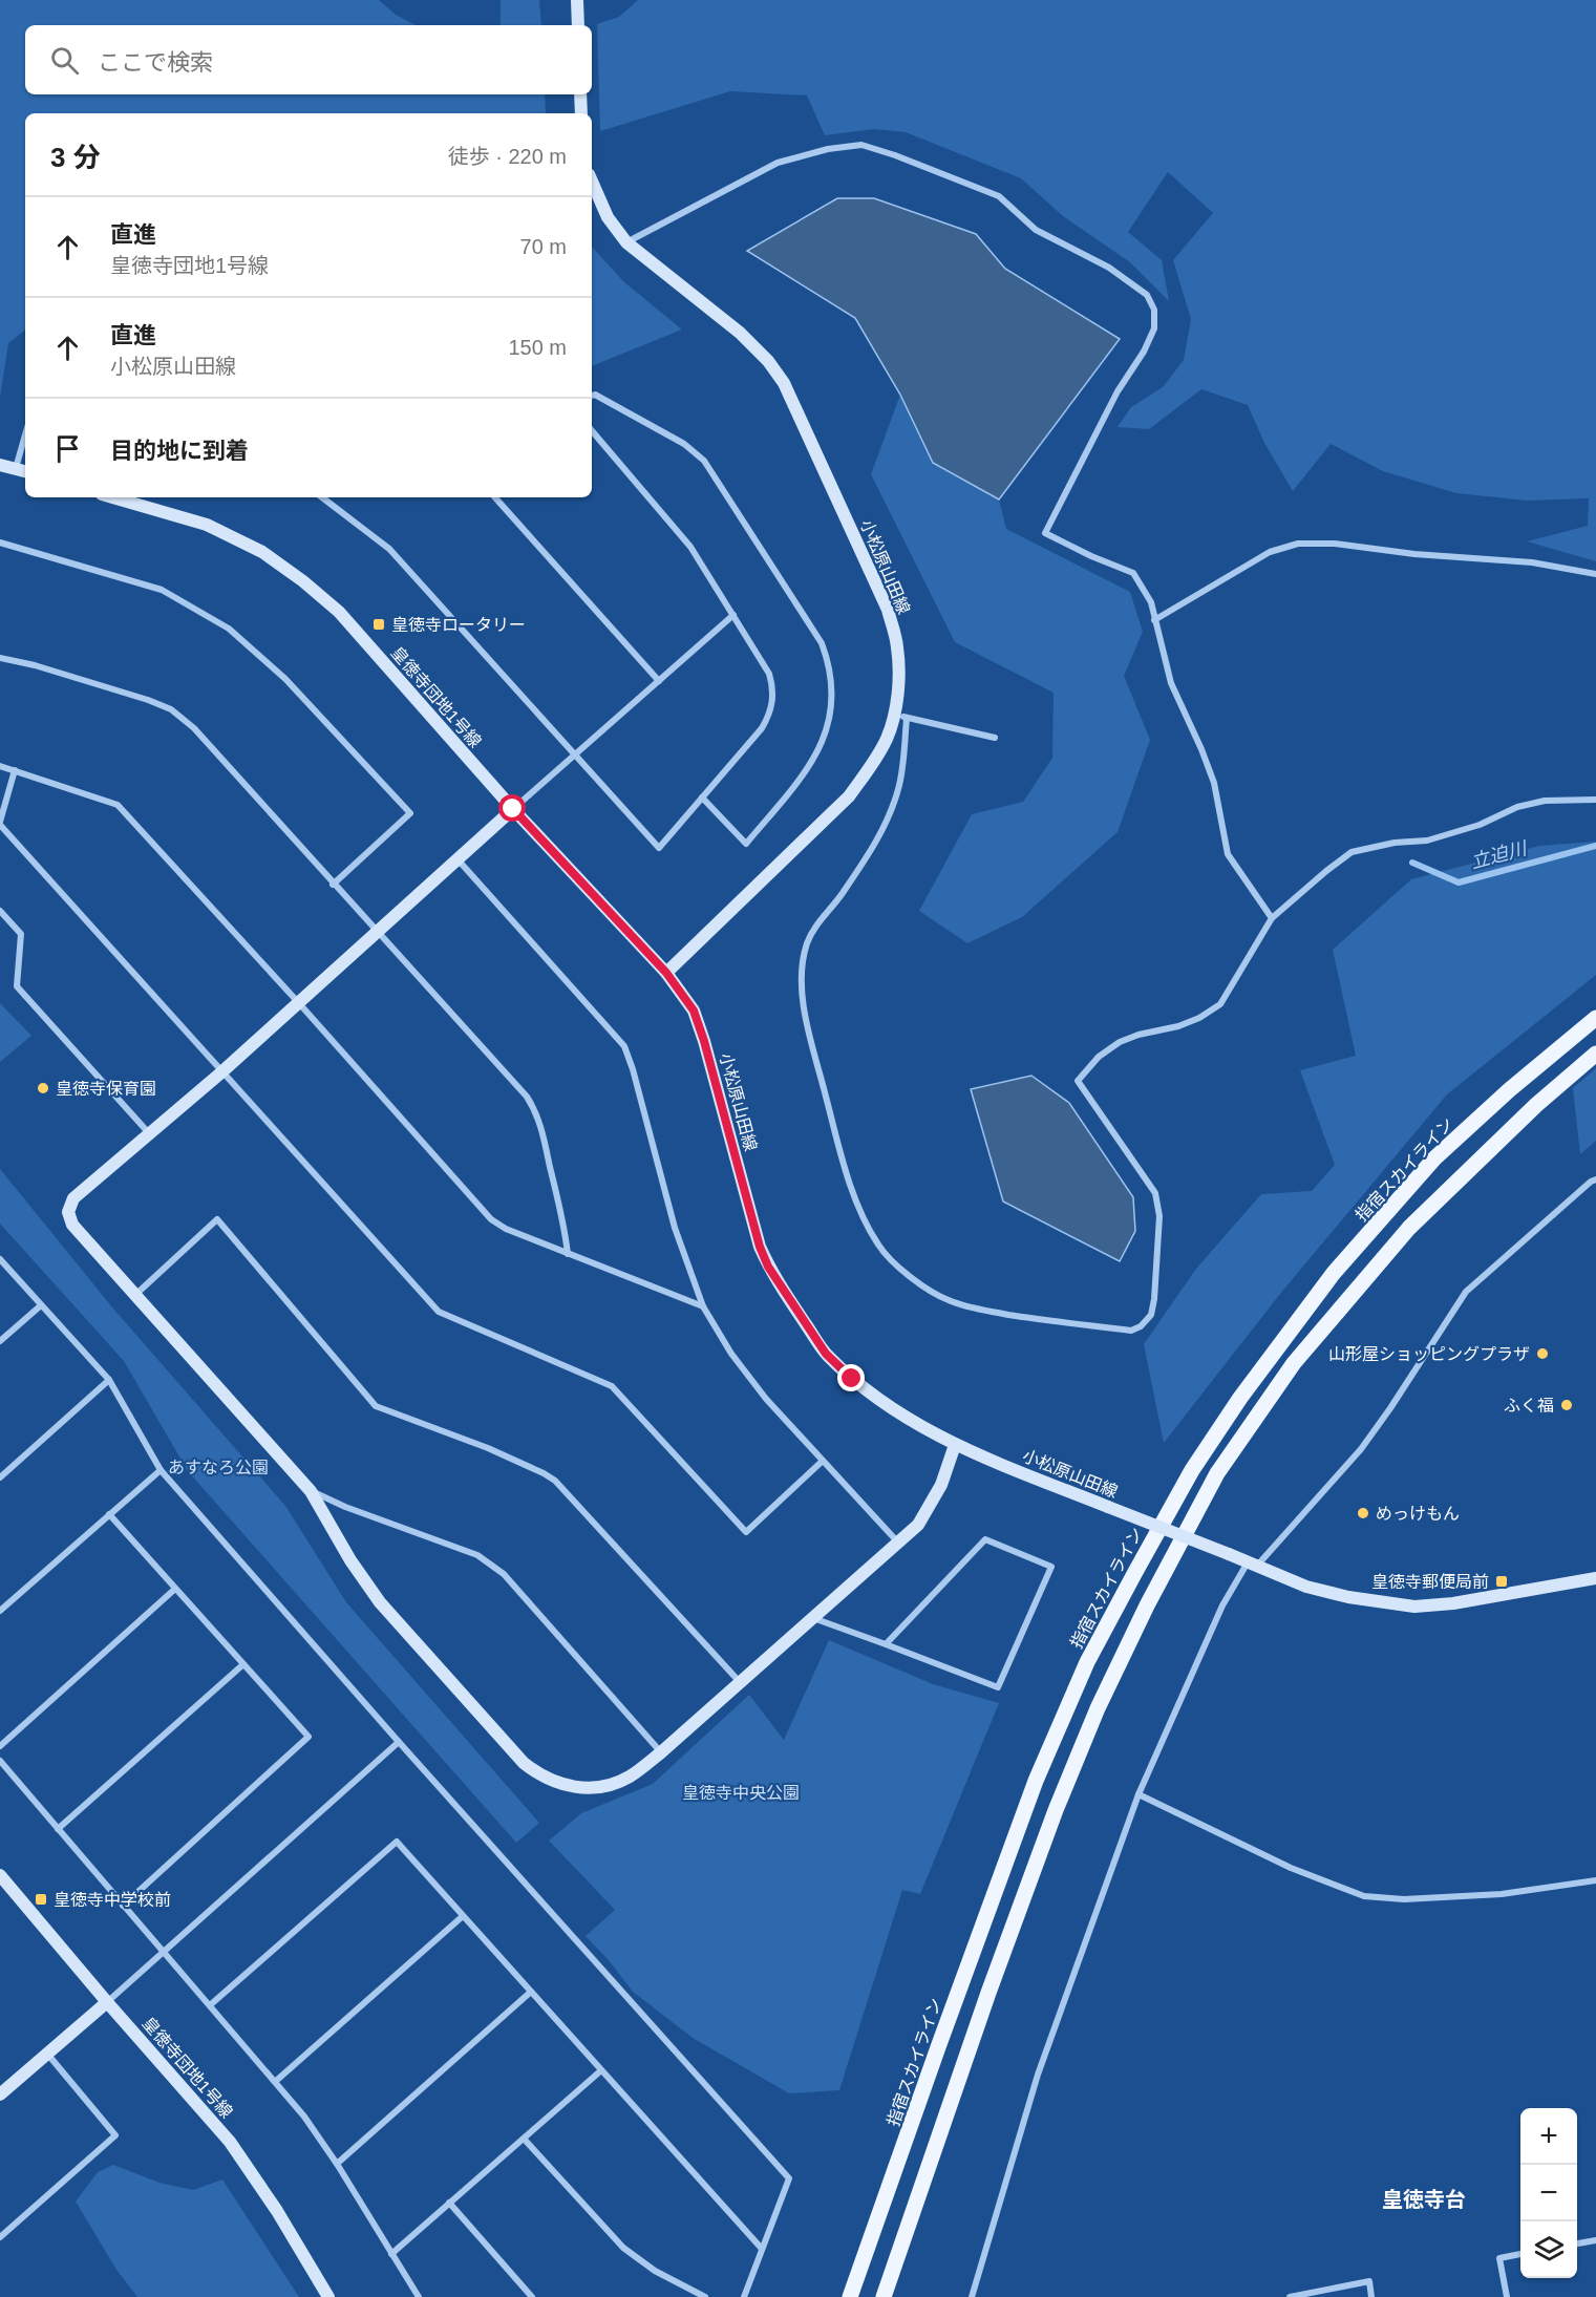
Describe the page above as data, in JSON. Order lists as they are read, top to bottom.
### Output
{
  "streets": {
    "main road": ["指宿スカイライン"],
    "street": ["小松原山田線", "皇徳寺団地1号線"]
  },
  "crossings": [
    ["小松原山田線", "皇徳寺団地1号線"]
  ],
  "districts": ["皇徳寺台"],
  "water": ["立迫川"],
  "parks": ["あすなろ公園", "皇徳寺中央公園"],
  "places": {
    "transit": ["皇徳寺ロータリー", "皇徳寺郵便局前", "皇徳寺中学校前"],
    "other": [
      "皇徳寺保育園",
      "山形屋ショッピングプラザ",
      "ふく福",
      "めっけもん"
    ]
  },
  "page": {
    "search": "ここで検索",
    "heading": ["3 分", "徒歩 · 220 m"],
    "list": [
      ["直進", "皇徳寺団地1号線", "70 m"],
      ["直進", "小松原山田線", "150 m"],
      "目的地に到着"
    ],
    "map_buttons": ["+", "−"]
  }
}
